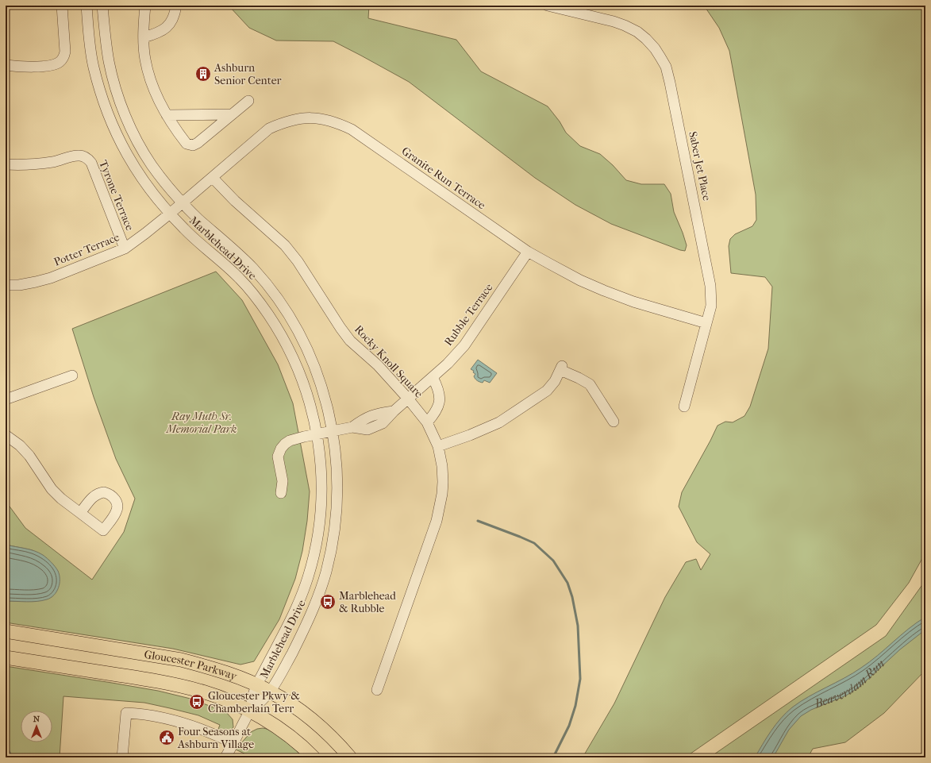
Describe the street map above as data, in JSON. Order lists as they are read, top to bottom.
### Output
{
  "streets": {
    "main road": ["Gloucester Parkway"],
    "street": [
      "Saber Jet Place",
      "Granite Run Terrace",
      "Tyrone Terrace",
      "Marblehead Drive",
      "Potter Terrace",
      "Rubble Terrace",
      "Rocky Knoll Square"
    ]
  },
  "crossings": [
    ["Saber Jet Place", "Granite Run Terrace"],
    ["Granite Run Terrace", "Marblehead Drive"],
    ["Granite Run Terrace", "Potter Terrace"],
    ["Granite Run Terrace", "Rubble Terrace"],
    ["Granite Run Terrace", "Rocky Knoll Square"],
    ["Tyrone Terrace", "Potter Terrace"],
    ["Marblehead Drive", "Potter Terrace"],
    ["Marblehead Drive", "Rubble Terrace"],
    ["Marblehead Drive", "Gloucester Parkway"],
    ["Rubble Terrace", "Rocky Knoll Square"]
  ],
  "water": ["Beaverdam Run"],
  "parks": ["Ray Muth Sr. Memorial Park"],
  "places": {
    "building": ["Ashburn Senior Center"],
    "bus stop": ["Marblehead & Rubble", "Gloucester Pkwy & Chamberlain Terr"],
    "public building": ["Four Seasons at Ashburn Village"]
  },
  "north": "top"
}
